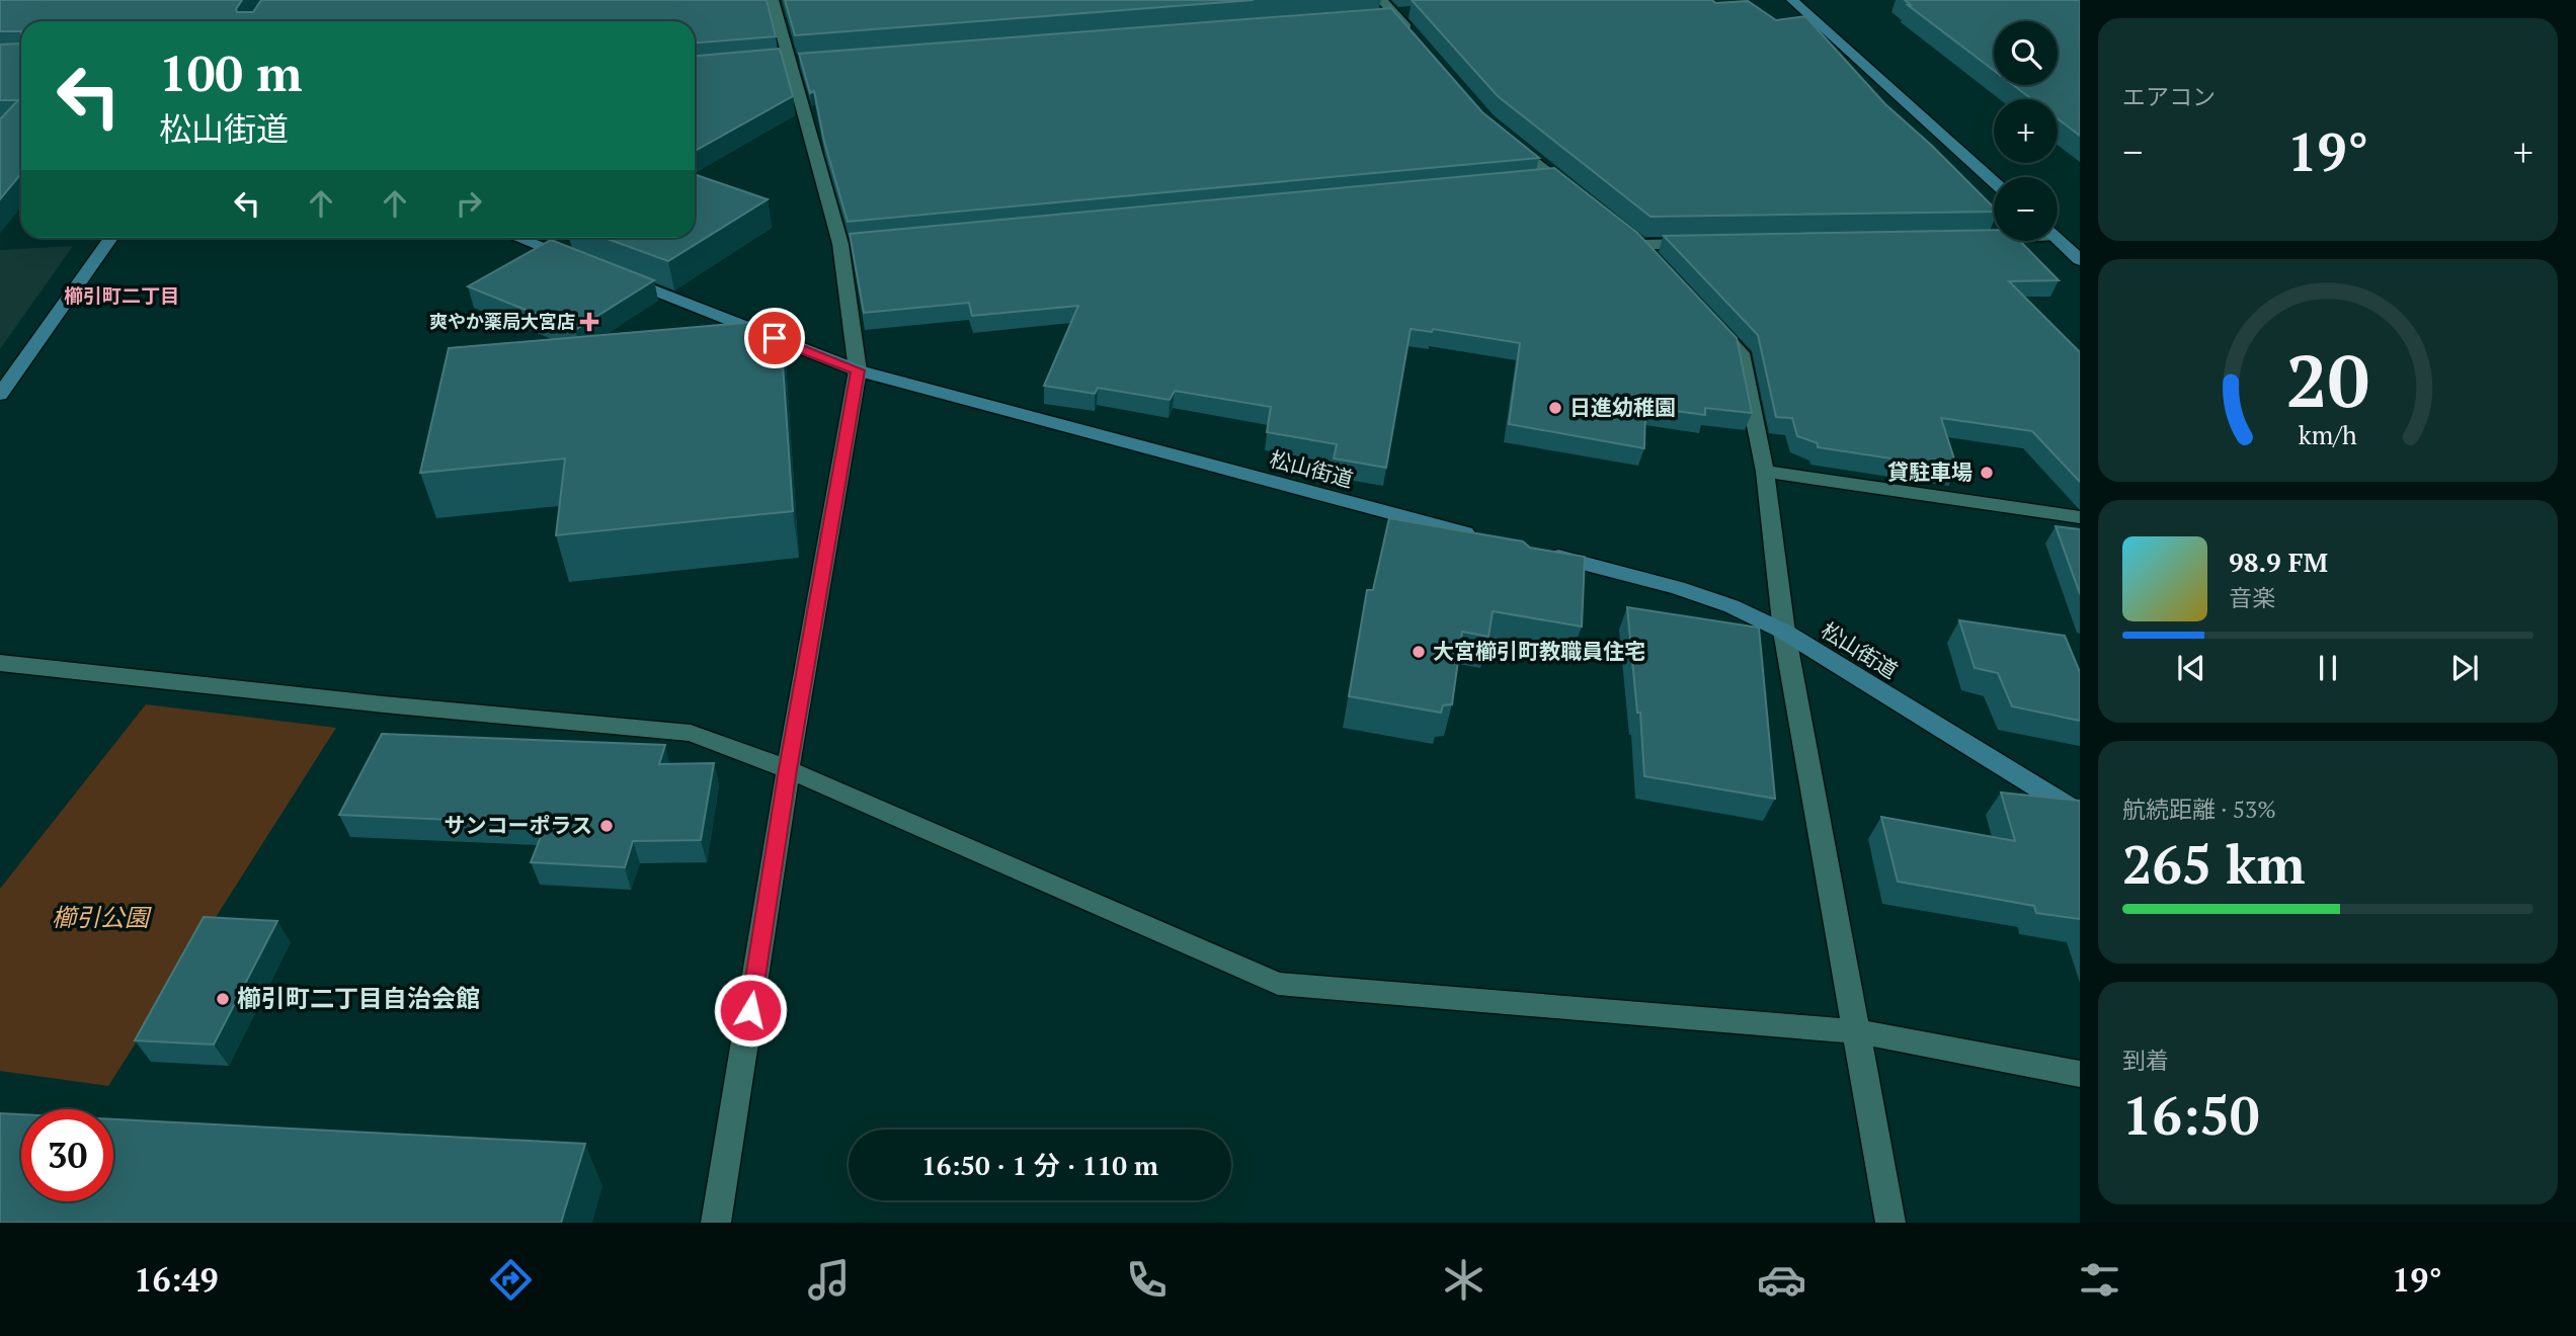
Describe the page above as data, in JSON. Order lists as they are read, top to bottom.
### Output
{
  "streets": {
    "main road": ["松山街道"]
  },
  "districts": ["櫛引町二丁目"],
  "parks": ["櫛引公園"],
  "places": {
    "health": ["爽やか薬局大宮店"],
    "other": [
      "日進幼稚園",
      "貸駐車場",
      "大宮櫛引町教職員住宅",
      "サンコーポラス",
      "櫛引町二丁目自治会館"
    ]
  },
  "page": {
    "tile": [
      "エアコン",
      ["航続距離 · 53%", "265 km"],
      ["到着", "16:50"]
    ],
    "map_buttons": ["+", "−"],
    "turn": ["100 m", "松山街道"],
    "heat": ["−", "19°", "+"],
    "song": ["98.9 FM", "音楽"],
    "limit": "30",
    "trip": "16:50 · 1 分 · 110 m",
    "tabs": ["16:49", "19°"],
    "gauge": ["20", "km/h"]
  }
}
